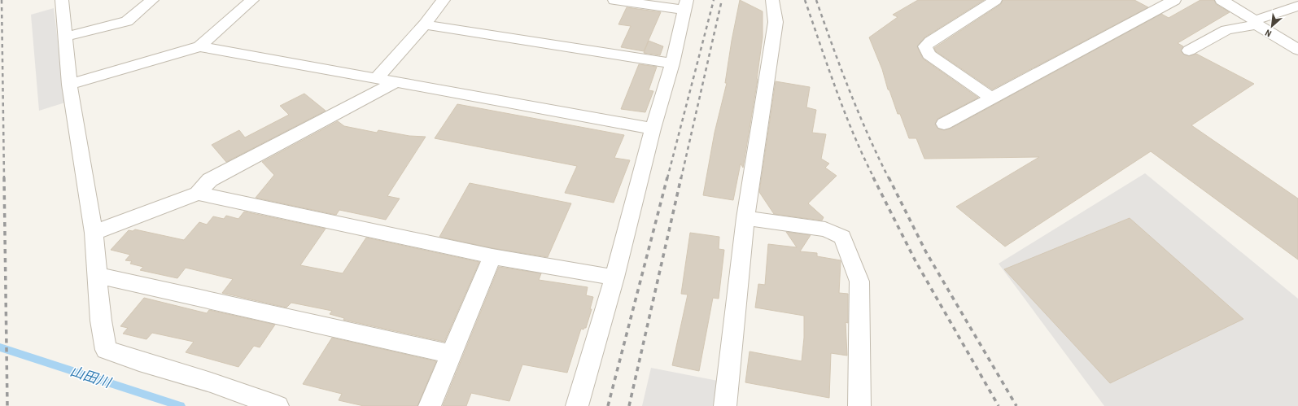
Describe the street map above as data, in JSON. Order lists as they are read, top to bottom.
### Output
{
  "water": ["山田川"],
  "north": "bottom left"
}
